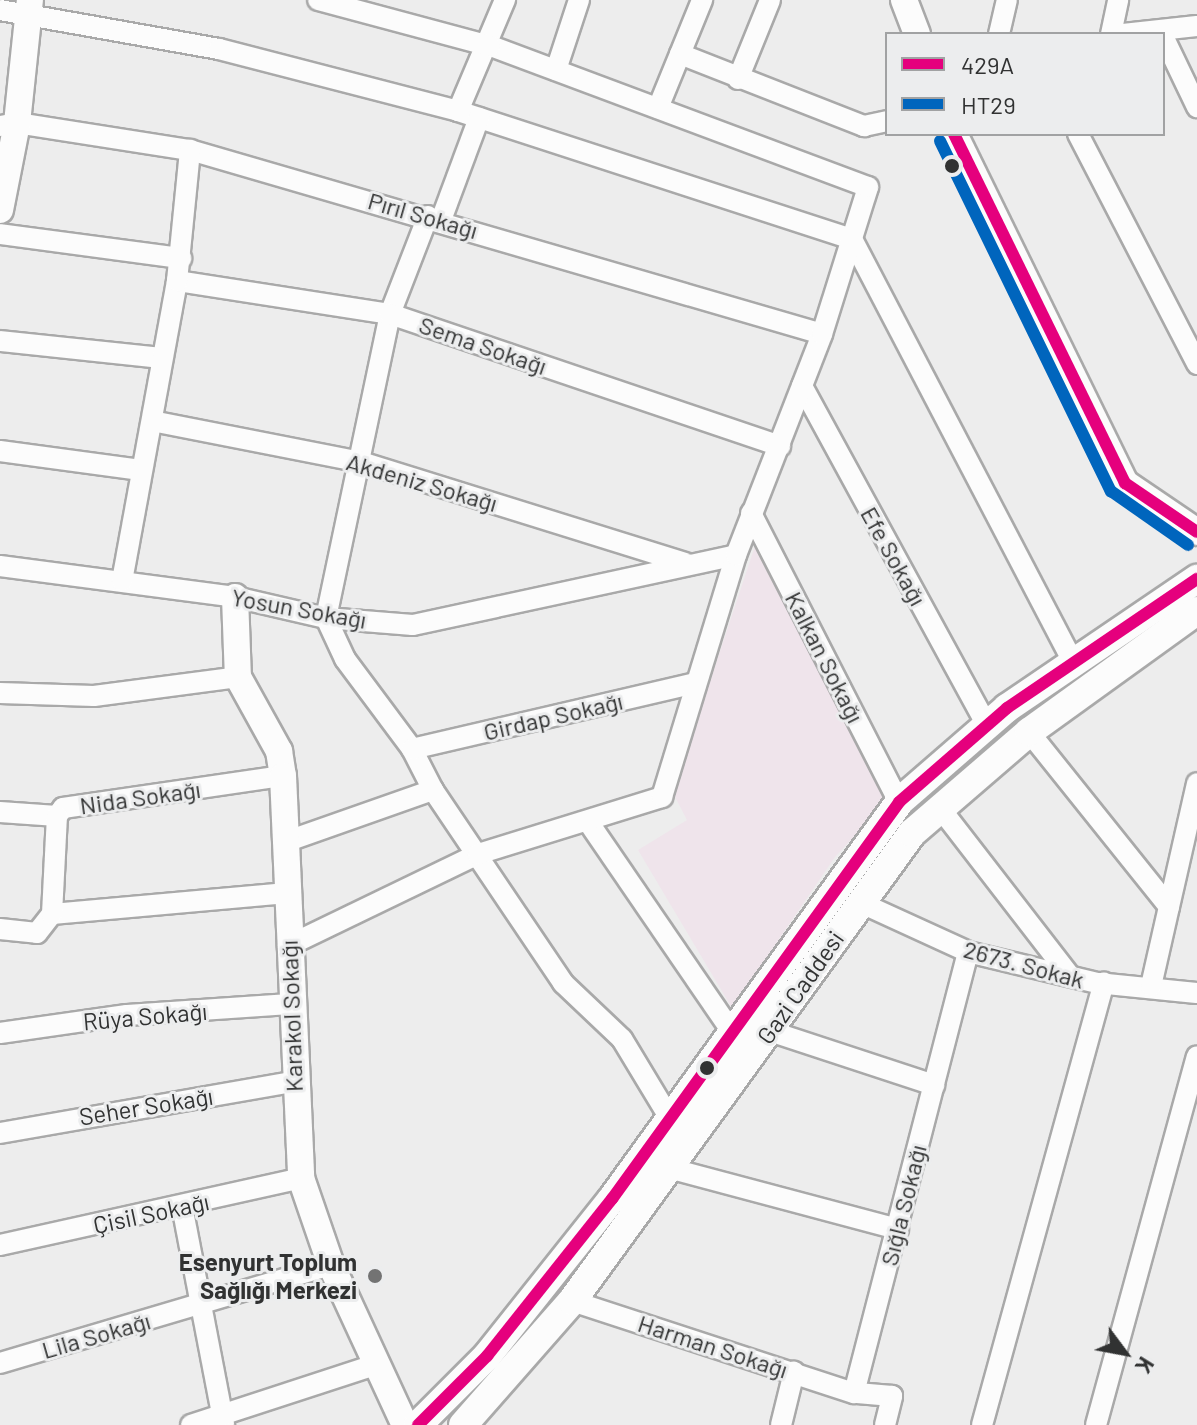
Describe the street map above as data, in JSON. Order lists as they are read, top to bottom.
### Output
{
  "streets": {
    "main road": ["Gazi Caddesi"],
    "street": [
      "Pırıl Sokağı",
      "Sema Sokağı",
      "Akdeniz Sokağı",
      "Efe Sokağı",
      "Yosun Sokağı",
      "Kalkan Sokağı",
      "Girdap Sokağı",
      "Nida Sokağı",
      "2673. Sokak",
      "Rüya Sokağı",
      "Karakol Sokağı",
      "Seher Sokağı",
      "Sığla Sokağı",
      "Çisil Sokağı",
      "Lila Sokağı",
      "Harman Sokağı"
    ]
  },
  "crossings": [
    ["Akdeniz Sokağı", "Yosun Sokağı"],
    ["Efe Sokağı", "Gazi Caddesi"],
    ["Yosun Sokağı", "Karakol Sokağı"],
    ["Kalkan Sokağı", "Gazi Caddesi"],
    ["Nida Sokağı", "Karakol Sokağı"],
    ["2673. Sokak", "Gazi Caddesi"],
    ["2673. Sokak", "Sığla Sokağı"],
    ["Gazi Caddesi", "Harman Sokağı"],
    ["Rüya Sokağı", "Karakol Sokağı"],
    ["Karakol Sokağı", "Seher Sokağı"],
    ["Karakol Sokağı", "Çisil Sokağı"],
    ["Karakol Sokağı", "Lila Sokağı"],
    ["Sığla Sokağı", "Harman Sokağı"]
  ],
  "places": ["Esenyurt Toplum Sağlığı Merkezi"],
  "lines": ["transit line 429A", "transit line HT29"],
  "legend": ["429A", "HT29"],
  "north": "bottom right"
}
